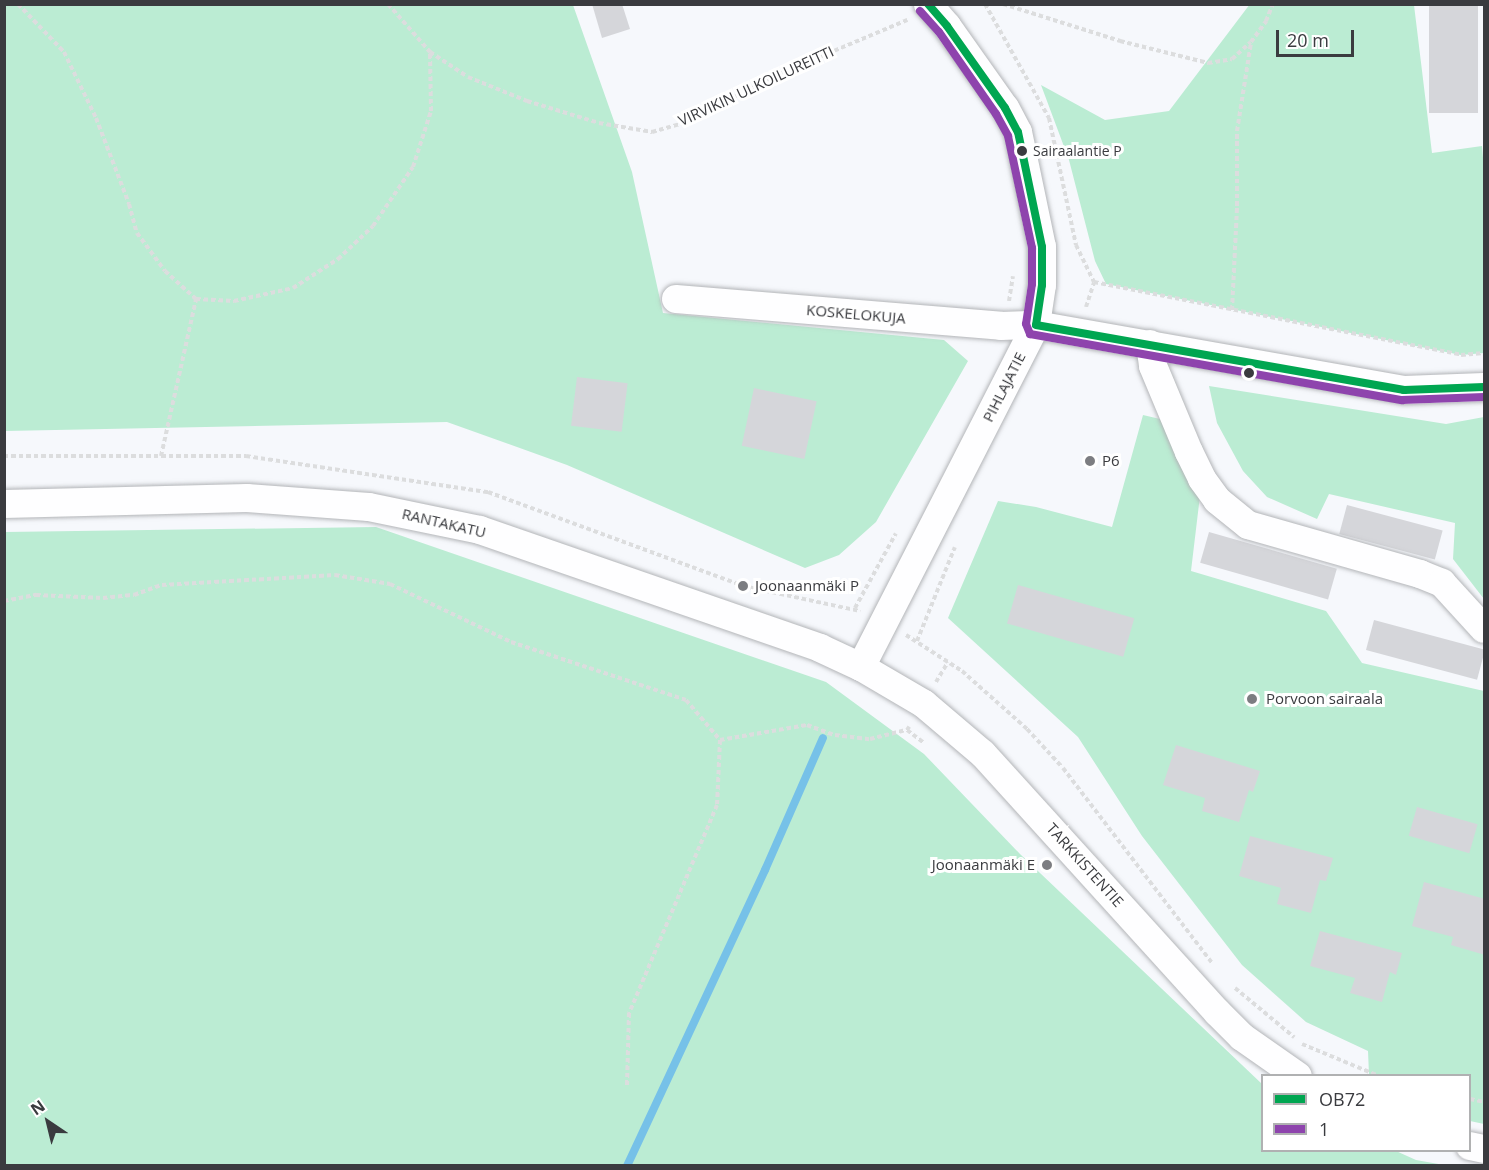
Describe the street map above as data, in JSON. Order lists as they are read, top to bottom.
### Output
{
  "streets": {
    "street": [
      "KOSKELOKUJA",
      "PIHLAJATIE",
      "RANTAKATU",
      "TARKKISTENTIE"
    ],
    "path": ["VIRVIKIN ULKOILUREITTI"]
  },
  "crossings": [
    ["VIRVIKIN ULKOILUREITTI", "PIHLAJATIE"],
    ["KOSKELOKUJA", "PIHLAJATIE"],
    ["PIHLAJATIE", "RANTAKATU"],
    ["PIHLAJATIE", "TARKKISTENTIE"],
    ["RANTAKATU", "TARKKISTENTIE"]
  ],
  "places": [
    "Sairaalantie P",
    "P6",
    "Joonaanmäki P",
    "Porvoon sairaala",
    "Joonaanmäki E"
  ],
  "lines": ["transit line OB72", "transit line 1"],
  "legend": ["OB72", "1"],
  "scale_bar": "20 m",
  "north": "top left"
}
